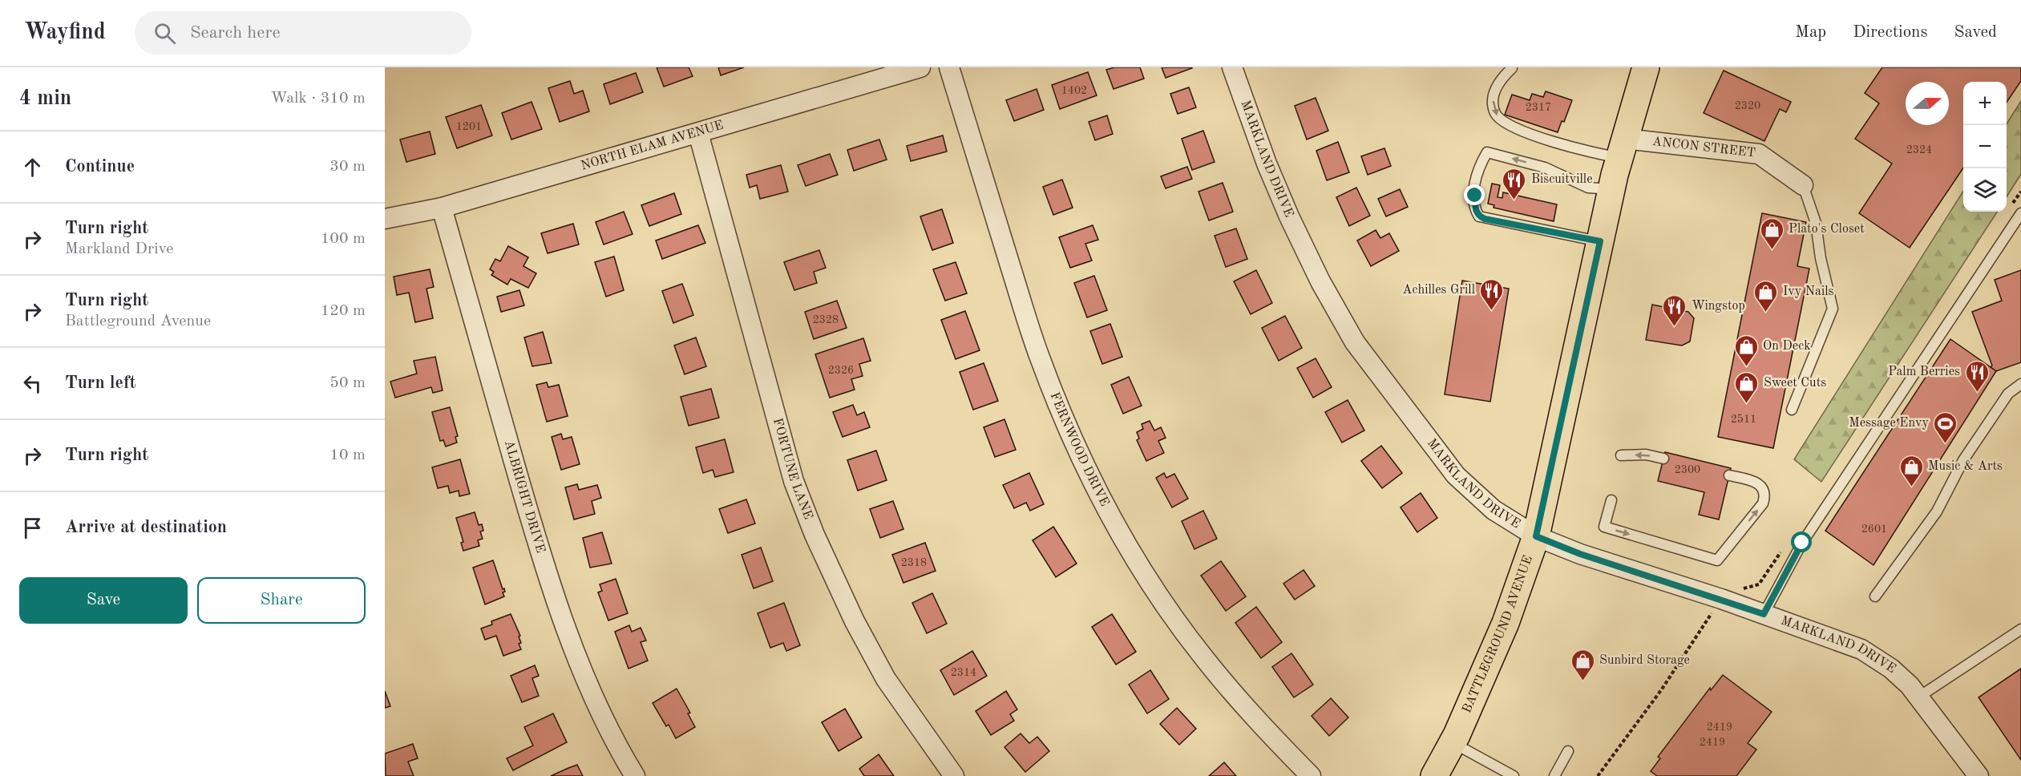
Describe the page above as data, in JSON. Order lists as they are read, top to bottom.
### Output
{
  "streets": {
    "main road": ["BATTLEGROUND AVENUE"],
    "street": [
      "NORTH ELAM AVENUE",
      "ANCON STREET",
      "MARKLAND DRIVE",
      "FERNWOOD DRIVE",
      "FORTUNE LANE",
      "ALBRIGHT DRIVE"
    ]
  },
  "crossings": [
    ["NORTH ELAM AVENUE", "FORTUNE LANE"],
    ["NORTH ELAM AVENUE", "ALBRIGHT DRIVE"],
    ["ANCON STREET", "BATTLEGROUND AVENUE"],
    ["MARKLAND DRIVE", "BATTLEGROUND AVENUE"]
  ],
  "places": {
    "restaurant": [
      "Biscuitville",
      "Achilles Grill",
      "Wingstop",
      "Palm Berries"
    ],
    "shop": [
      "Plato's Closet",
      "Ivy Nails",
      "On Deck",
      "Sweet Cuts",
      "Music & Arts",
      "Sunbird Storage"
    ],
    "sports": ["Message Envy"]
  },
  "house_numbers": [
    "1402",
    "2320",
    "2317",
    "1201",
    "2324",
    "2328",
    "2326",
    "2511",
    "2300",
    "2601",
    "2318",
    "2314",
    "2419",
    "2419"
  ],
  "north": "right",
  "page": {
    "header": "Wayfind",
    "search": "Search here",
    "nav": ["Map", "Directions", "Saved"],
    "heading": ["4 min", "Walk · 310 m"],
    "map_buttons": ["+", "−"],
    "list": [
      ["Continue", "30 m"],
      ["Turn right", "Markland Drive", "100 m"],
      ["Turn right", "Battleground Avenue", "120 m"],
      ["Turn left", "50 m"],
      ["Turn right", "10 m"],
      "Arrive at destination"
    ],
    "buttons": ["Save", "Share"]
  }
}
